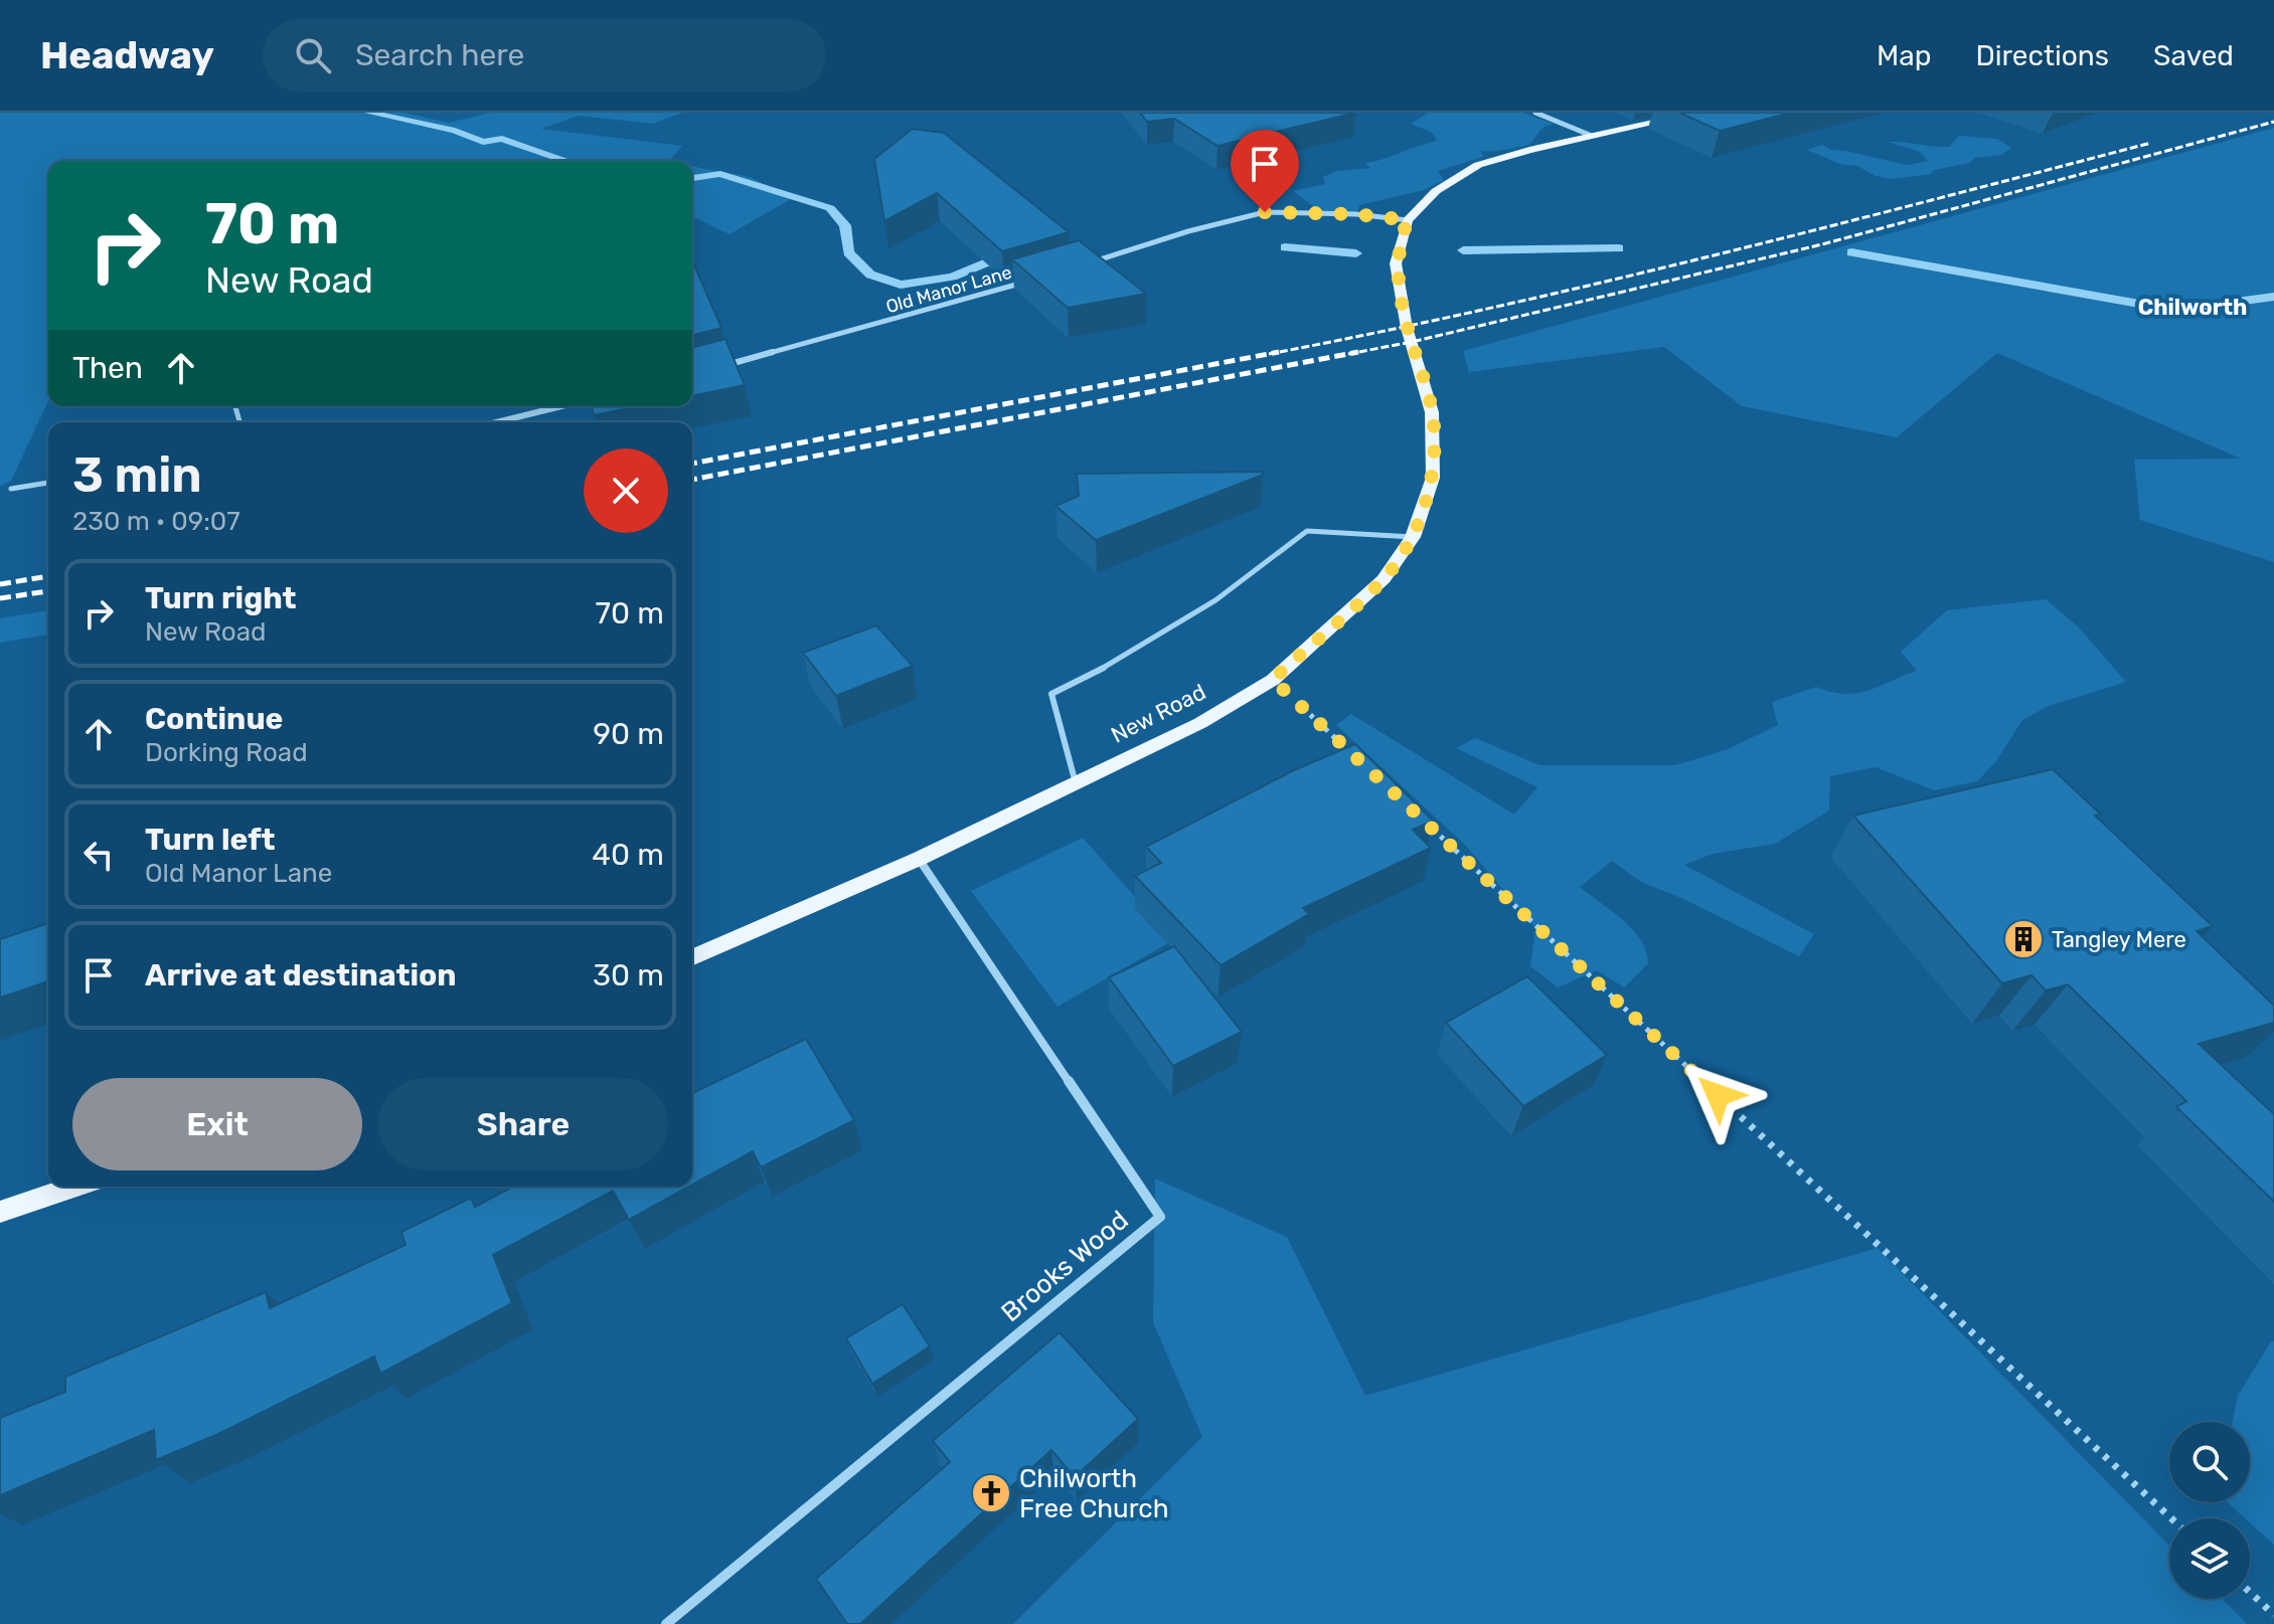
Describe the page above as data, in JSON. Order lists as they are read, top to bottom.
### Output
{
  "streets": {
    "main road": ["New Road"],
    "street": ["Old Manor Lane", "Brooks Wood"]
  },
  "crossings": [
    ["New Road", "Brooks Wood"]
  ],
  "districts": ["Chilworth"],
  "places": {
    "building": ["Tangley Mere"],
    "church": ["Chilworth Free Church"]
  },
  "page": {
    "header": "Headway",
    "search": "Search here",
    "nav": ["Map", "Directions", "Saved"],
    "turn": ["70 m", "New Road"],
    "then": "Then",
    "heading": ["3 min", "230 m · 09:07"],
    "list": [
      {
        "name": "Turn right",
        "note": "New Road",
        "value": "70 m"
      },
      {
        "name": "Continue",
        "note": "Dorking Road",
        "value": "90 m"
      },
      {
        "name": "Turn left",
        "note": "Old Manor Lane",
        "value": "40 m"
      },
      {
        "name": "Arrive at destination",
        "value": "30 m"
      }
    ],
    "buttons": ["Exit", "Share"]
  }
}
